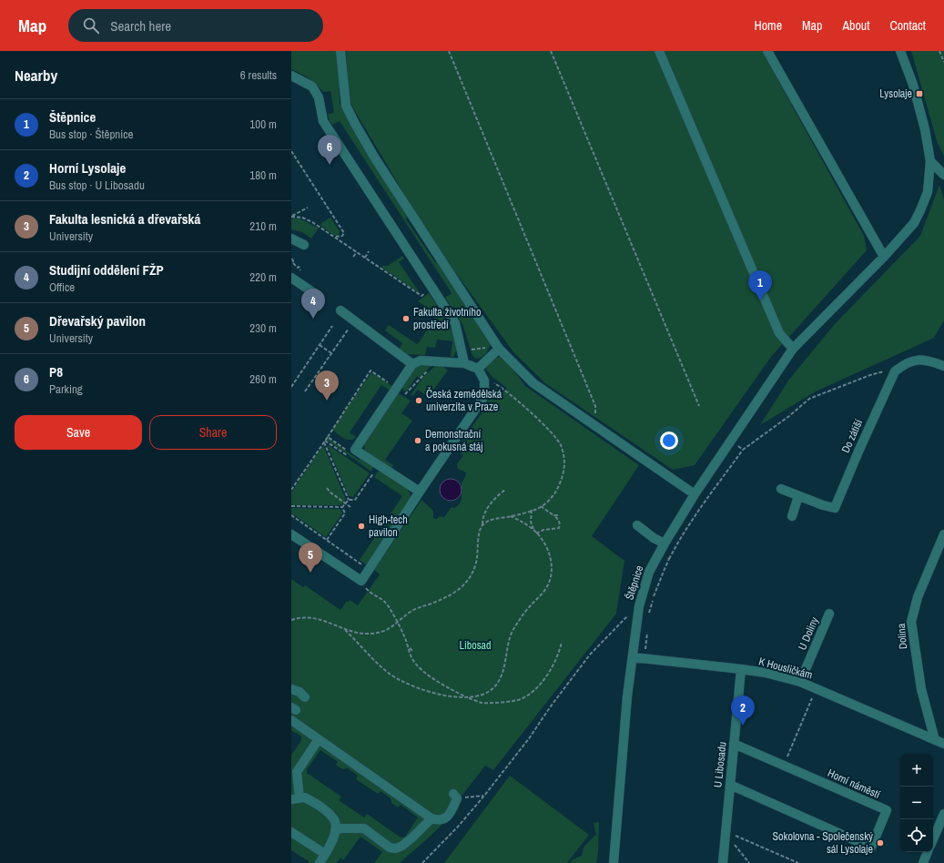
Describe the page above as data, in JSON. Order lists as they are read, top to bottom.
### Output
{
  "streets": {
    "street": [
      "Do zátiší",
      "Štěpnice",
      "U Doliny",
      "Dolina",
      "K Housličkám",
      "U Libosadu",
      "Horní náměstí"
    ]
  },
  "crossings": [
    ["Štěpnice", "K Housličkám"],
    ["U Doliny", "K Housličkám"],
    ["Dolina", "K Housličkám"],
    ["K Housličkám", "U Libosadu"],
    ["U Libosadu", "Horní náměstí"]
  ],
  "parks": ["Libosad"],
  "places": {
    "transit": ["Lysolaje"],
    "other": [
      "Fakulta životního prostředí",
      "Česká zemědělská univerzita v Praze",
      "Demonstrační a pokusná stáj",
      "High-tech pavilon",
      "Sokolovna - Společenský sál Lysolaje"
    ]
  },
  "page": {
    "header": "Map",
    "search": "Search here",
    "nav": [
      "Home",
      "Map",
      "About",
      "Contact"
    ],
    "heading": ["Nearby", "6 results"],
    "list": [
      {
        "mark": "1",
        "name": "Štěpnice",
        "note": "Bus stop · Štěpnice",
        "value": "100 m"
      },
      {
        "mark": "2",
        "name": "Horní Lysolaje",
        "note": "Bus stop · U Libosadu",
        "value": "180 m"
      },
      {
        "mark": "3",
        "name": "Fakulta lesnická a dřevařská",
        "note": "University",
        "value": "210 m"
      },
      {
        "mark": "4",
        "name": "Studijní oddělení FŽP",
        "note": "Office",
        "value": "220 m"
      },
      {
        "mark": "5",
        "name": "Dřevařský pavilon",
        "note": "University",
        "value": "230 m"
      },
      {
        "mark": "6",
        "name": "P8",
        "note": "Parking",
        "value": "260 m"
      }
    ],
    "pins": [
      "6",
      "1",
      "4",
      "3",
      "5",
      "2"
    ],
    "buttons": ["Save", "Share"],
    "map_buttons": ["+", "−"]
  }
}
